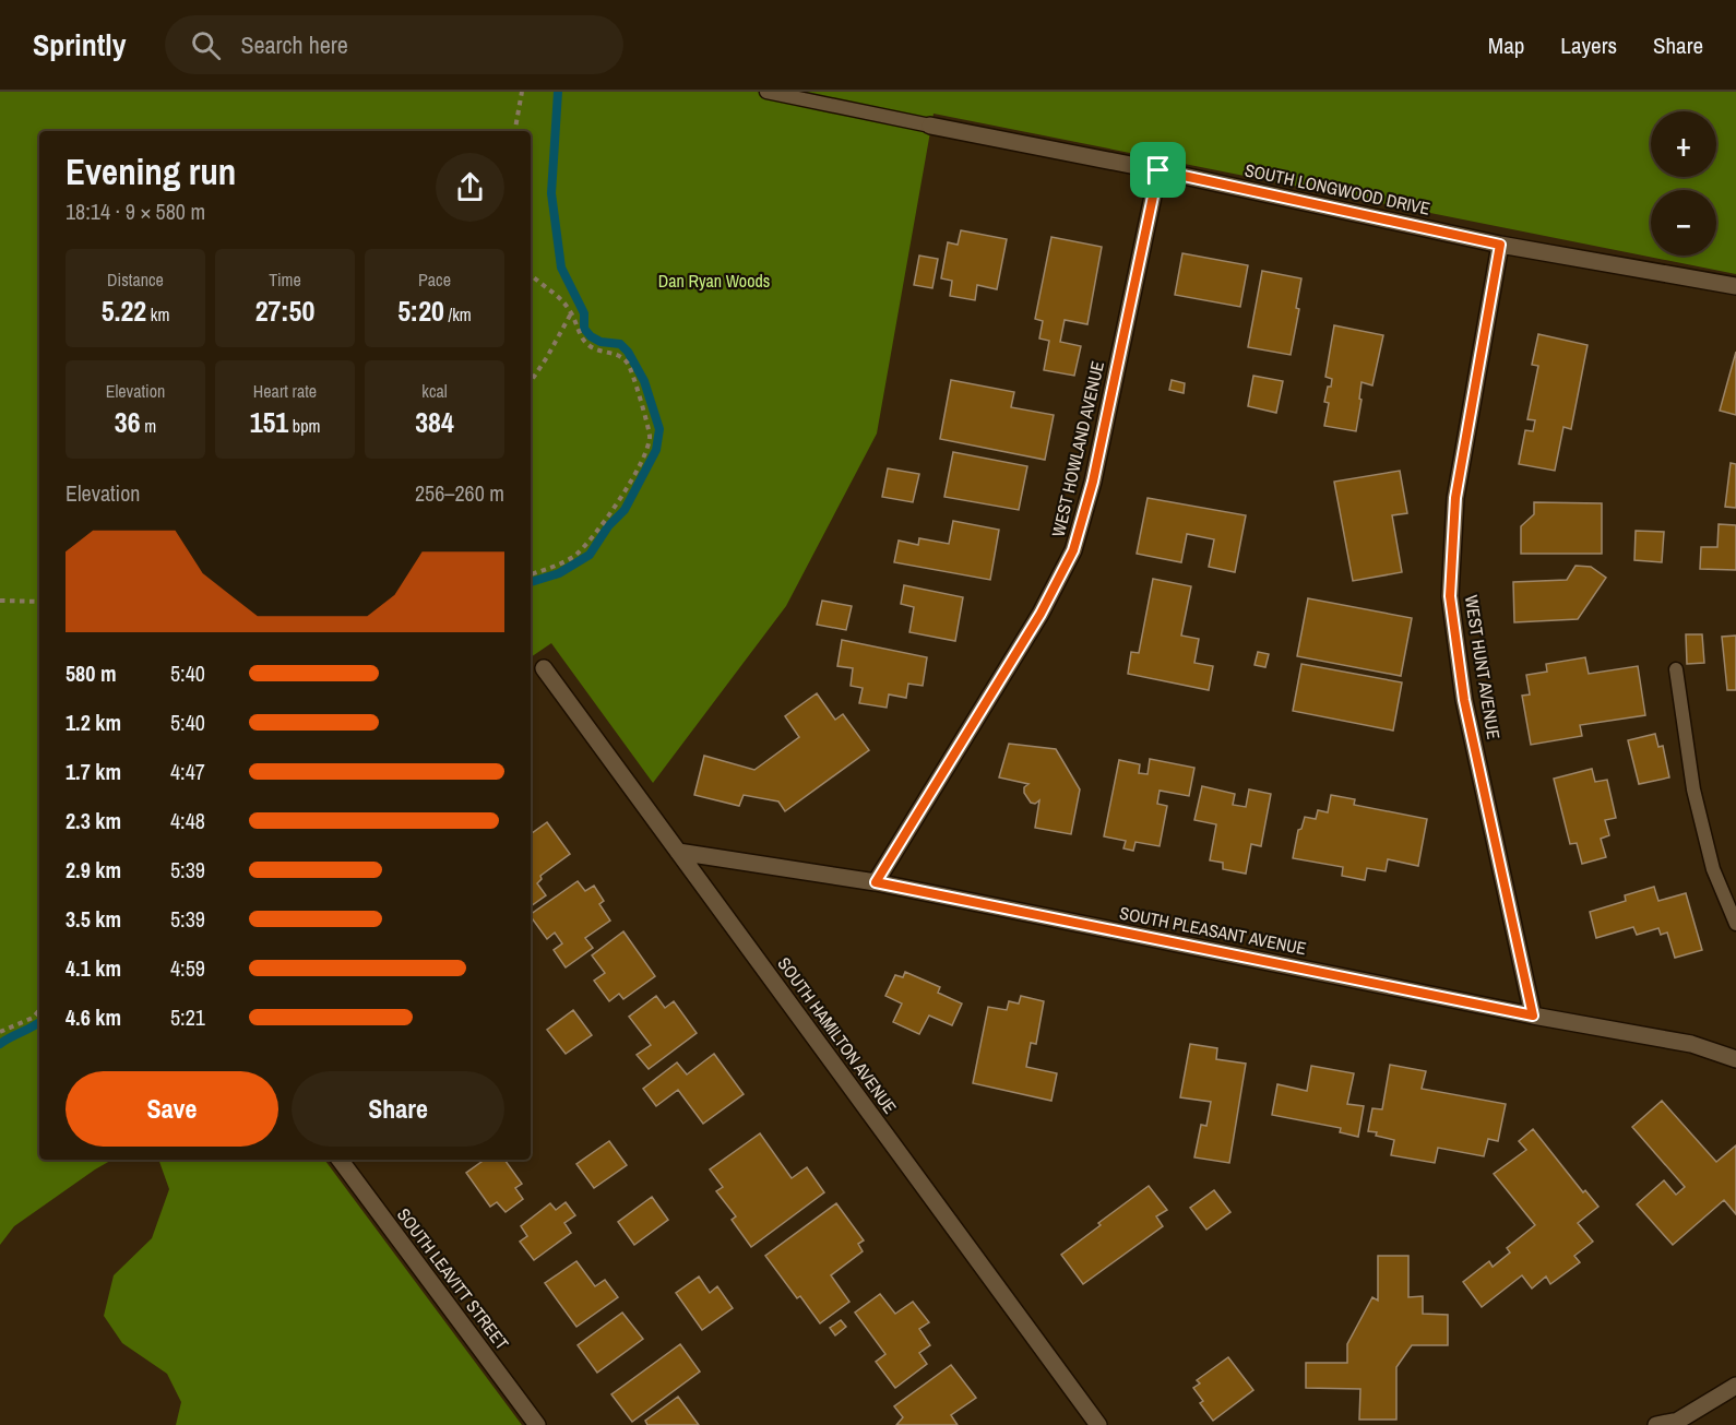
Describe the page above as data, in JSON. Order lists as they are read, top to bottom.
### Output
{
  "streets": {
    "street": [
      "SOUTH LONGWOOD DRIVE",
      "WEST HOWLAND AVENUE",
      "WEST HUNT AVENUE",
      "SOUTH PLEASANT AVENUE",
      "SOUTH HAMILTON AVENUE",
      "SOUTH LEAVITT STREET"
    ]
  },
  "crossings": [
    ["SOUTH LONGWOOD DRIVE", "WEST HOWLAND AVENUE"],
    ["SOUTH LONGWOOD DRIVE", "WEST HUNT AVENUE"],
    ["WEST HOWLAND AVENUE", "SOUTH PLEASANT AVENUE"],
    ["WEST HUNT AVENUE", "SOUTH PLEASANT AVENUE"],
    ["SOUTH PLEASANT AVENUE", "SOUTH HAMILTON AVENUE"]
  ],
  "parks": ["Dan Ryan Woods"],
  "page": {
    "header": "Sprintly",
    "search": "Search here",
    "nav": ["Map", "Layers", "Share"],
    "map_buttons": ["+", "−"],
    "heading": ["Evening run", "18:14 · 9 × 580 m"],
    "stats": [
      ["Distance", "5.22 km"],
      ["Time", "27:50"],
      ["Pace", "5:20 /km"],
      ["Elevation", "36 m"],
      ["Heart rate", "151 bpm"],
      ["kcal", "384"]
    ],
    "chart": ["Elevation", "256–260 m"],
    "list": [
      {
        "name": "580 m",
        "note": "5:40"
      },
      {
        "name": "1.2 km",
        "note": "5:40"
      },
      {
        "name": "1.7 km",
        "note": "4:47"
      },
      {
        "name": "2.3 km",
        "note": "4:48"
      },
      {
        "name": "2.9 km",
        "note": "5:39"
      },
      {
        "name": "3.5 km",
        "note": "5:39"
      },
      {
        "name": "4.1 km",
        "note": "4:59"
      },
      {
        "name": "4.6 km",
        "note": "5:21"
      }
    ],
    "buttons": ["Save", "Share"]
  }
}
